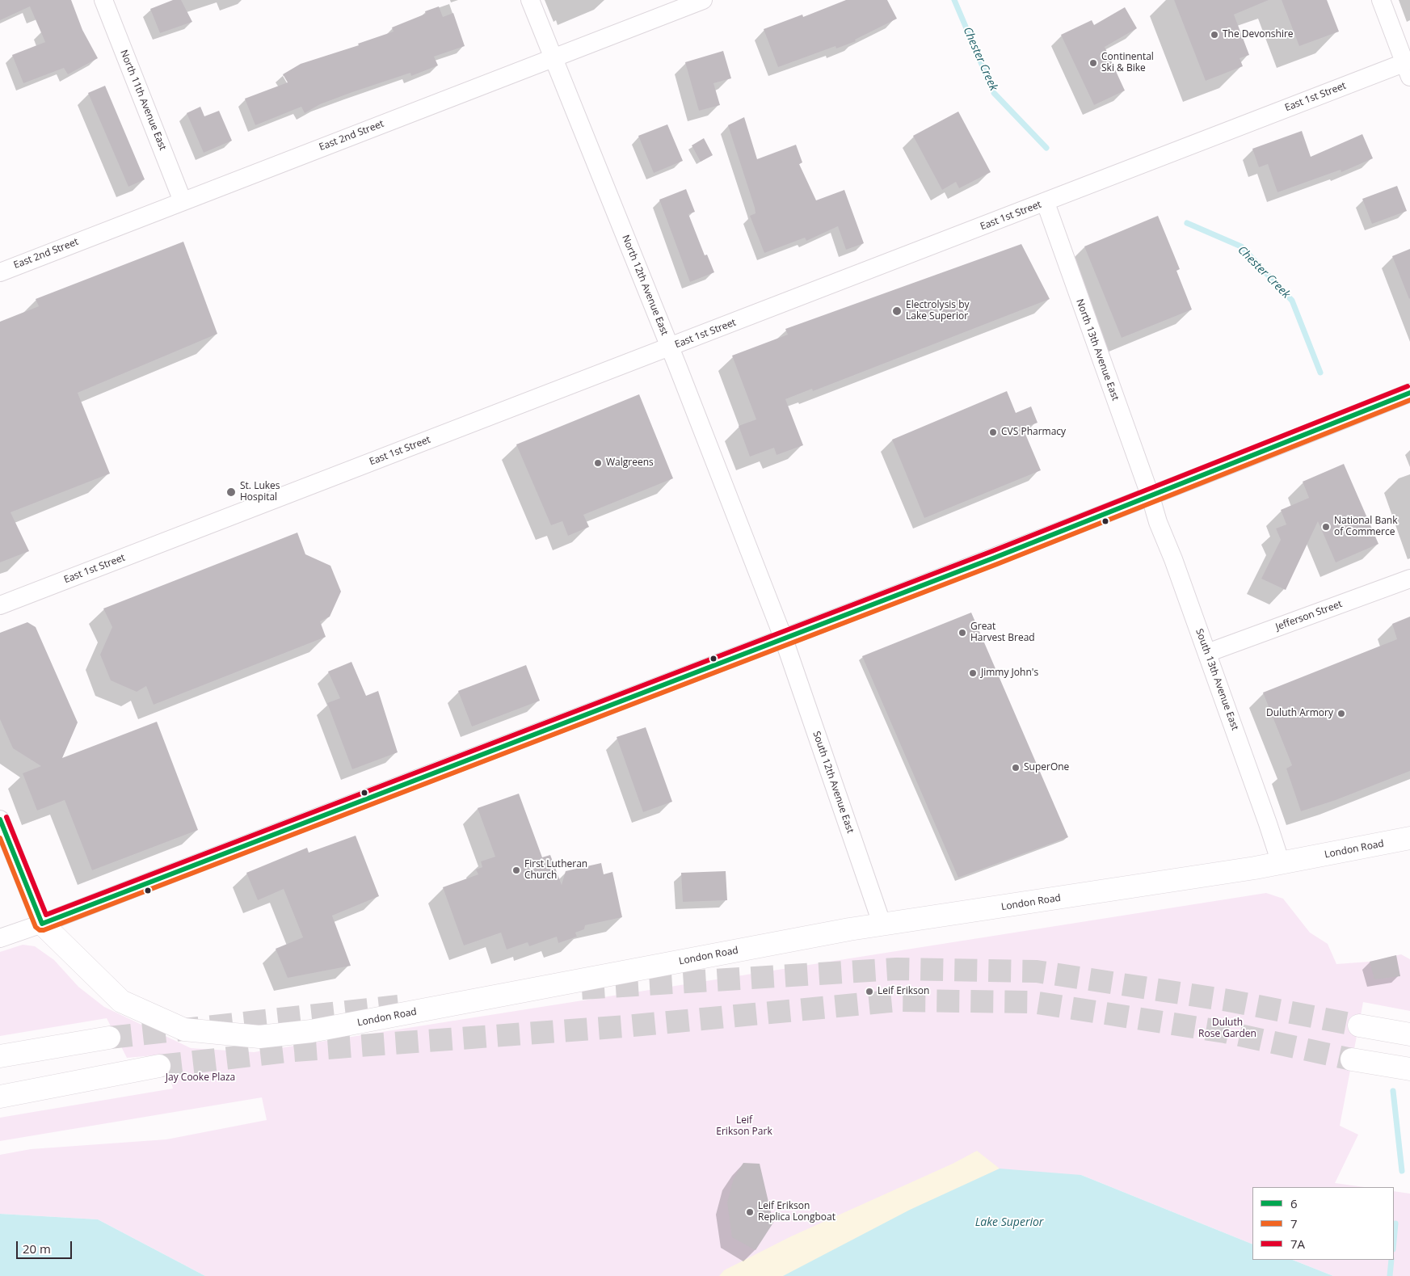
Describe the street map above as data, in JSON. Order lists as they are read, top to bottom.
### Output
{
  "streets": {
    "main road": ["London Road"],
    "street": [
      "East 1st Street",
      "North 11th Avenue East",
      "East 2nd Street",
      "North 12th Avenue East",
      "North 13th Avenue East",
      "Jefferson Street",
      "South 13th Avenue East",
      "South 12th Avenue East"
    ]
  },
  "crossings": [
    ["East 1st Street", "North 12th Avenue East"],
    ["East 1st Street", "North 13th Avenue East"],
    ["North 11th Avenue East", "East 2nd Street"],
    ["East 2nd Street", "North 12th Avenue East"],
    ["North 12th Avenue East", "South 12th Avenue East"],
    ["North 13th Avenue East", "South 13th Avenue East"],
    ["Jefferson Street", "South 13th Avenue East"],
    ["South 13th Avenue East", "London Road"],
    ["South 12th Avenue East", "London Road"]
  ],
  "water": ["Chester Creek", "Lake Superior"],
  "parks": ["Duluth Rose Garden", "Jay Cooke Plaza", "Leif Erikson Park"],
  "places": [
    "The Devonshire",
    "Continental Ski & Bike",
    "Electrolysis by Lake Superior",
    "CVS Pharmacy",
    "Walgreens",
    "St. Lukes Hospital",
    "National Bank of Commerce",
    "Great Harvest Bread",
    "Jimmy John's",
    "Duluth Armory",
    "SuperOne",
    "First Lutheran Church",
    "Leif Erikson",
    "Leif Erikson Replica Longboat"
  ],
  "lines": ["transit line 7A", "transit line 6", "transit line 7"],
  "legend": ["6", "7", "7A"],
  "scale_bar": "20 m"
}
